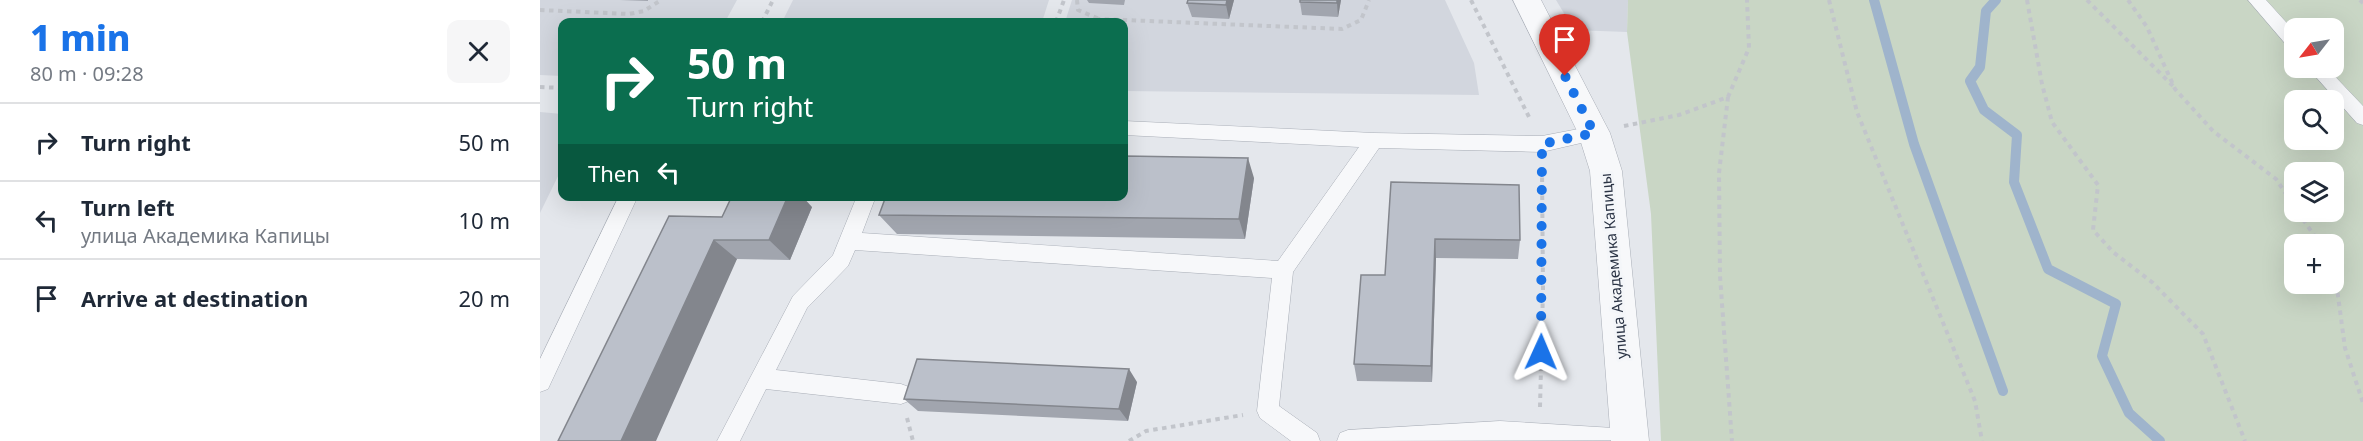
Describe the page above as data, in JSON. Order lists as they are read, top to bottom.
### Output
{
  "streets": {
    "street": ["улица Академика Капицы"]
  },
  "north": "bottom left",
  "page": {
    "heading": ["1 min", "80 m · 09:28"],
    "map_buttons": "+",
    "turn": ["50 m", "Turn right"],
    "list": [
      {
        "name": "Turn right",
        "value": "50 m"
      },
      {
        "name": "Turn left",
        "note": "улица Академика Капицы",
        "value": "10 m"
      },
      {
        "name": "Arrive at destination",
        "value": "20 m"
      }
    ],
    "then": "Then"
  }
}
